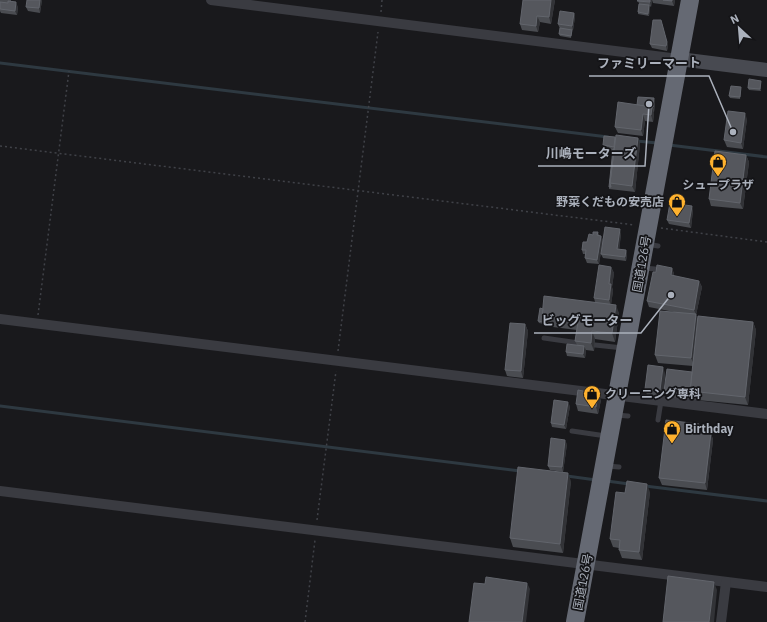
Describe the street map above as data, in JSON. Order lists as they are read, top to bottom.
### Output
{
  "streets": {
    "highway": ["国道126号"]
  },
  "places": {
    "other": ["川嶋モーターズ", "ファミリーマート", "ビッグモーター"],
    "shop": [
      "シュープラザ",
      "野菜くだもの安売店",
      "クリーニング専科",
      "Birthday"
    ]
  },
  "north": "top left"
}
